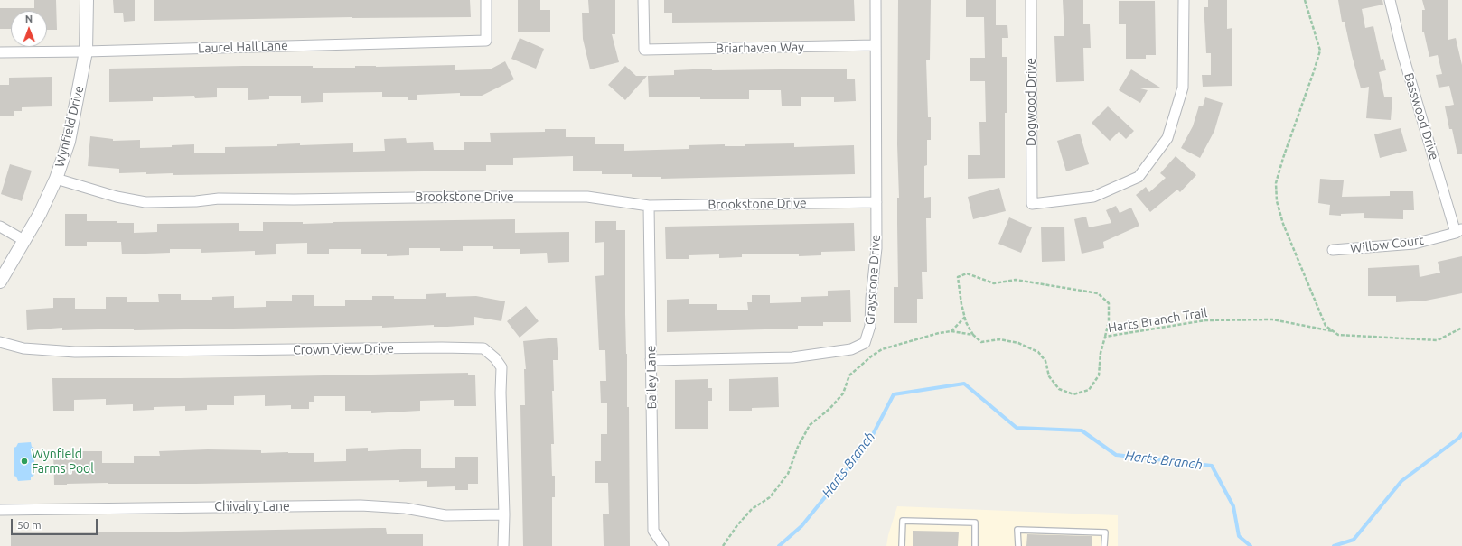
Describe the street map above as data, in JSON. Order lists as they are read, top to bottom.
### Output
{
  "streets": {
    "street": [
      "Laurel Hall Lane",
      "Briarhaven Way",
      "Dogwood Drive",
      "Basswood Drive",
      "Wynfield Drive",
      "Brookstone Drive",
      "Willow Court",
      "Graystone Drive",
      "Crown View Drive",
      "Bailey Lane",
      "Chivalry Lane"
    ],
    "path": ["Harts Branch Trail"]
  },
  "crossings": [
    ["Laurel Hall Lane", "Wynfield Drive"],
    ["Briarhaven Way", "Graystone Drive"],
    ["Basswood Drive", "Willow Court"],
    ["Wynfield Drive", "Brookstone Drive"],
    ["Brookstone Drive", "Graystone Drive"],
    ["Brookstone Drive", "Bailey Lane"],
    ["Graystone Drive", "Bailey Lane"],
    ["Crown View Drive", "Chivalry Lane"]
  ],
  "water": ["Harts Branch"],
  "places": ["Wynfield Farms Pool"],
  "scale_bar": "50 m",
  "north": "top"
}
